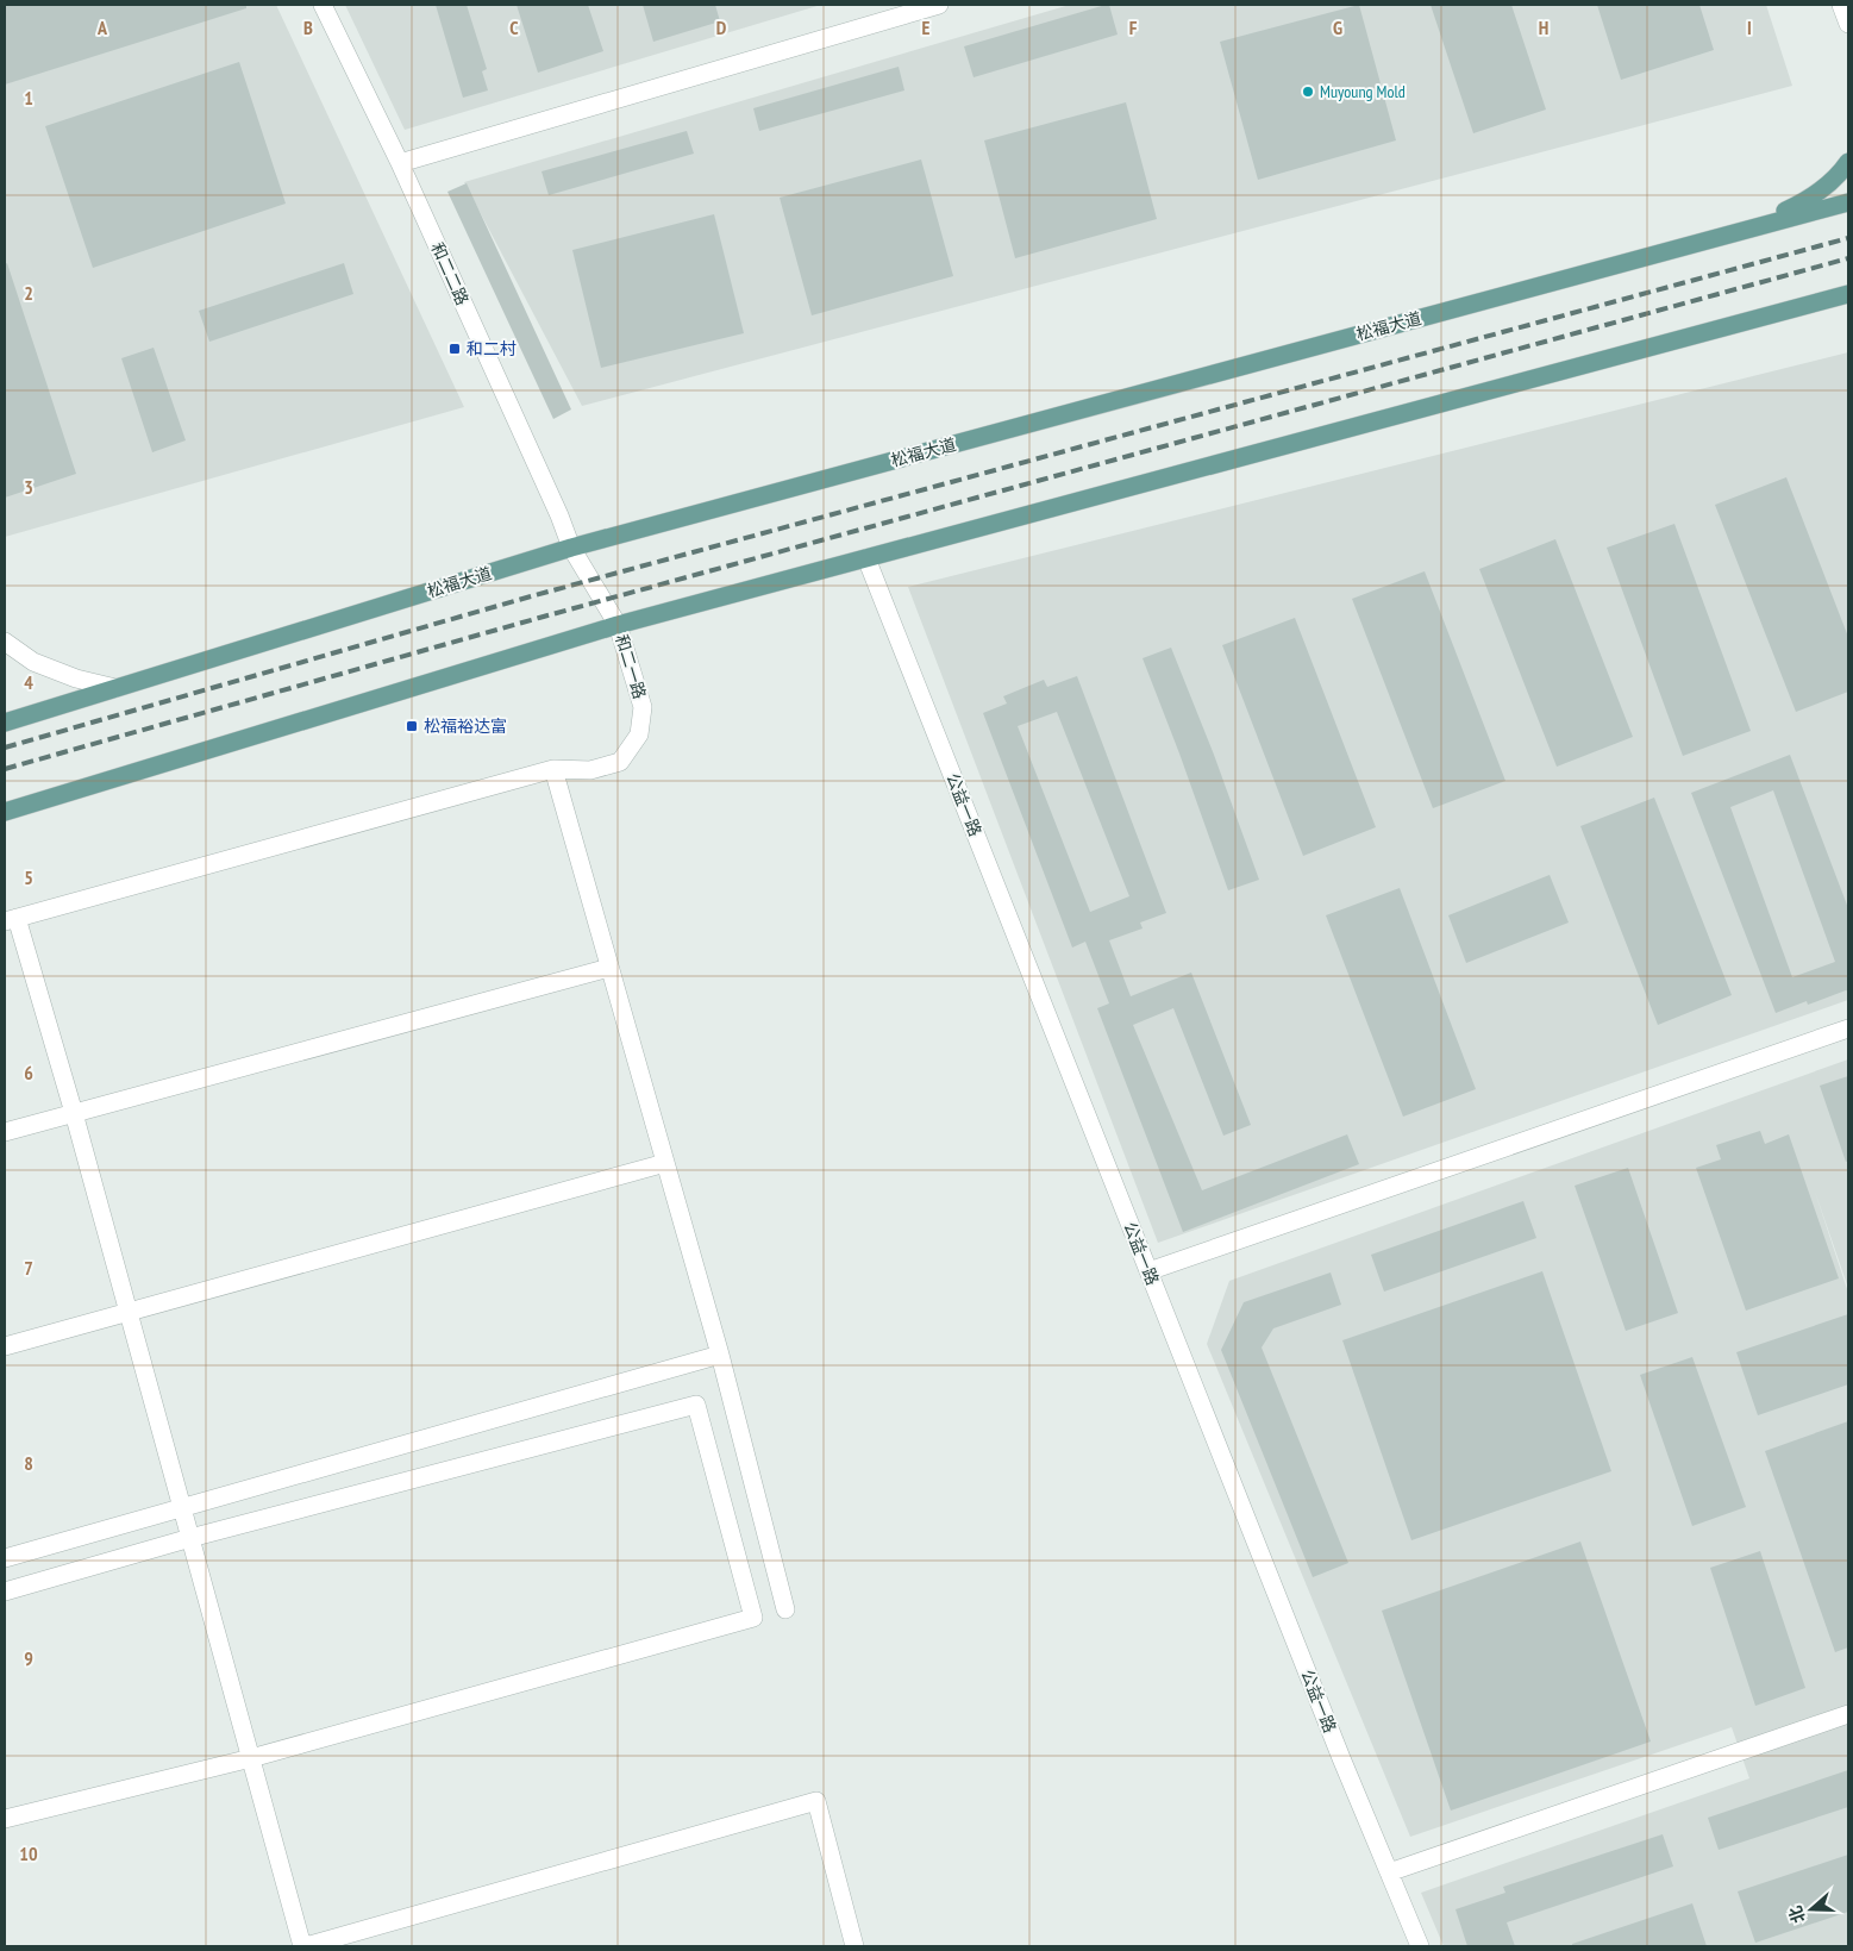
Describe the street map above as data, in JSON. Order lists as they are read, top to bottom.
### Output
{
  "streets": {
    "main road": ["松福大道"],
    "street": ["和二二路", "和二一路", "公益一路"]
  },
  "crossings": [
    ["和二二路", "松福大道"],
    ["和二二路", "和二一路"],
    ["松福大道", "和二一路"]
  ],
  "places": {
    "other": ["Muyoung Mold"],
    "transit": ["和二村", "松福裕达富"]
  },
  "north": "left",
  "grid": {
    "columns": [
      "A",
      "B",
      "C",
      "D",
      "E",
      "F",
      "G",
      "H",
      "I"
    ],
    "rows": [
      "1",
      "2",
      "3",
      "4",
      "5",
      "6",
      "7",
      "8",
      "9",
      "10"
    ]
  }
}
